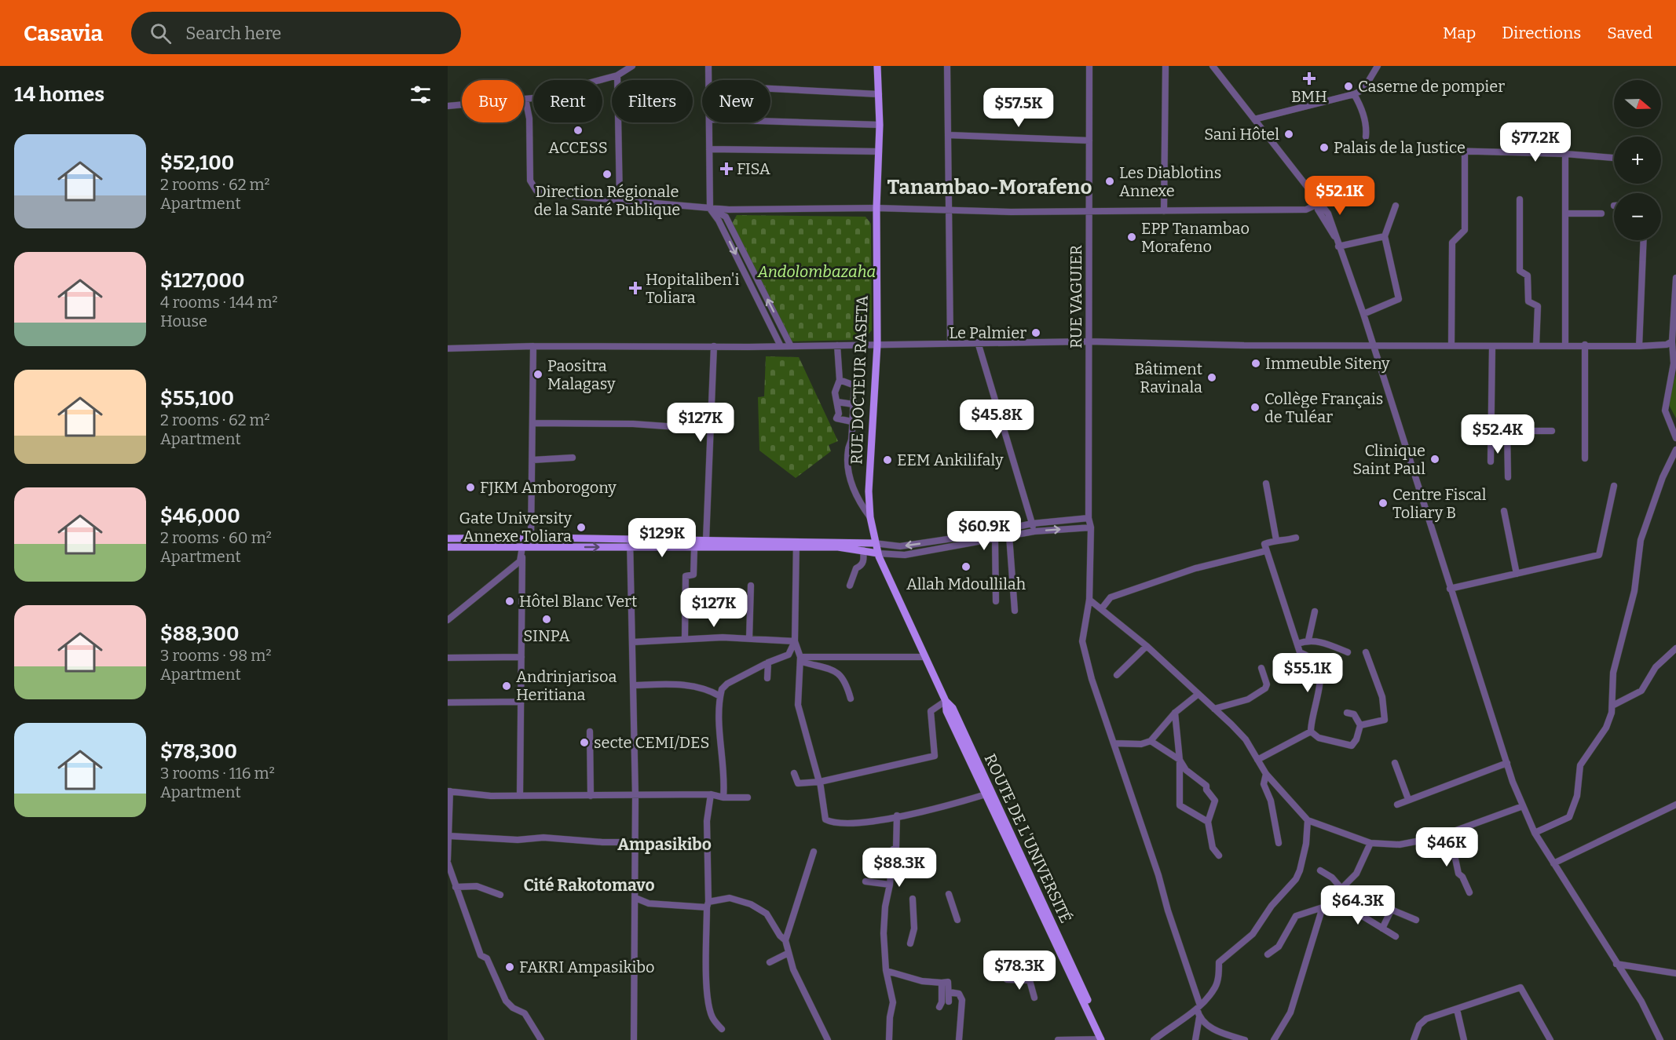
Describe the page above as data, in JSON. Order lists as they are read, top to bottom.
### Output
{
  "streets": {
    "main road": ["RUE DOCTEUR RASETA", "ROUTE DE L'UNIVERSITÉ"],
    "street": ["RUE VAGUIER"]
  },
  "crossings": [
    ["RUE DOCTEUR RASETA", "ROUTE DE L'UNIVERSITÉ"]
  ],
  "districts": ["Tanambao-Morafeno", "Ampasikibo", "Cité Rakotomavo"],
  "parks": ["Andolombazaha"],
  "places": {
    "health": ["BMH", "FISA", "Hopitaliben'i Toliara"],
    "other": [
      "Caserne de pompier",
      "ACCESS",
      "Sani Hôtel",
      "Palais de la Justice",
      "Direction Régionale de la Santé Publique",
      "Les Diablotins Annexe",
      "EPP Tanambao Morafeno",
      "Le Palmier",
      "Immeuble Siteny",
      "Paositra Malagasy",
      "Bâtiment Ravinala",
      "Collège Français de Tuléar",
      "Clinique Saint Paul",
      "EEM Ankilifaly",
      "FJKM Amborogony",
      "Centre Fiscal Toliary B",
      "Gate University Annexe Toliara",
      "Allah Mdoullilah",
      "Hôtel Blanc Vert",
      "SINPA",
      "Andrinjarisoa Heritiana",
      "secte CEMI/DES",
      "FAKRI Ampasikibo"
    ]
  },
  "north": "right",
  "page": {
    "header": "Casavia",
    "search": "Search here",
    "nav": ["Map", "Directions", "Saved"],
    "heading": "14 homes",
    "map_buttons": ["+", "−"],
    "chip": [
      "Buy",
      "Rent",
      "Filters",
      "New"
    ],
    "price": [
      "$57.5K",
      "$77.2K",
      "$52.1K",
      "$45.8K",
      "$127K",
      "$52.4K",
      "$60.9K",
      "$129K",
      "$127K",
      "$55.1K",
      "$46K",
      "$88.3K",
      "$64.3K",
      "$78.3K"
    ],
    "list": [
      {
        "name": "$52,100",
        "note": "2 rooms · 62 m² · Apartment"
      },
      {
        "name": "$127,000",
        "note": "4 rooms · 144 m² · House"
      },
      {
        "name": "$55,100",
        "note": "2 rooms · 62 m² · Apartment"
      },
      {
        "name": "$46,000",
        "note": "2 rooms · 60 m² · Apartment"
      },
      {
        "name": "$88,300",
        "note": "3 rooms · 98 m² · Apartment"
      },
      {
        "name": "$78,300",
        "note": "3 rooms · 116 m² · Apartment"
      }
    ]
  }
}
